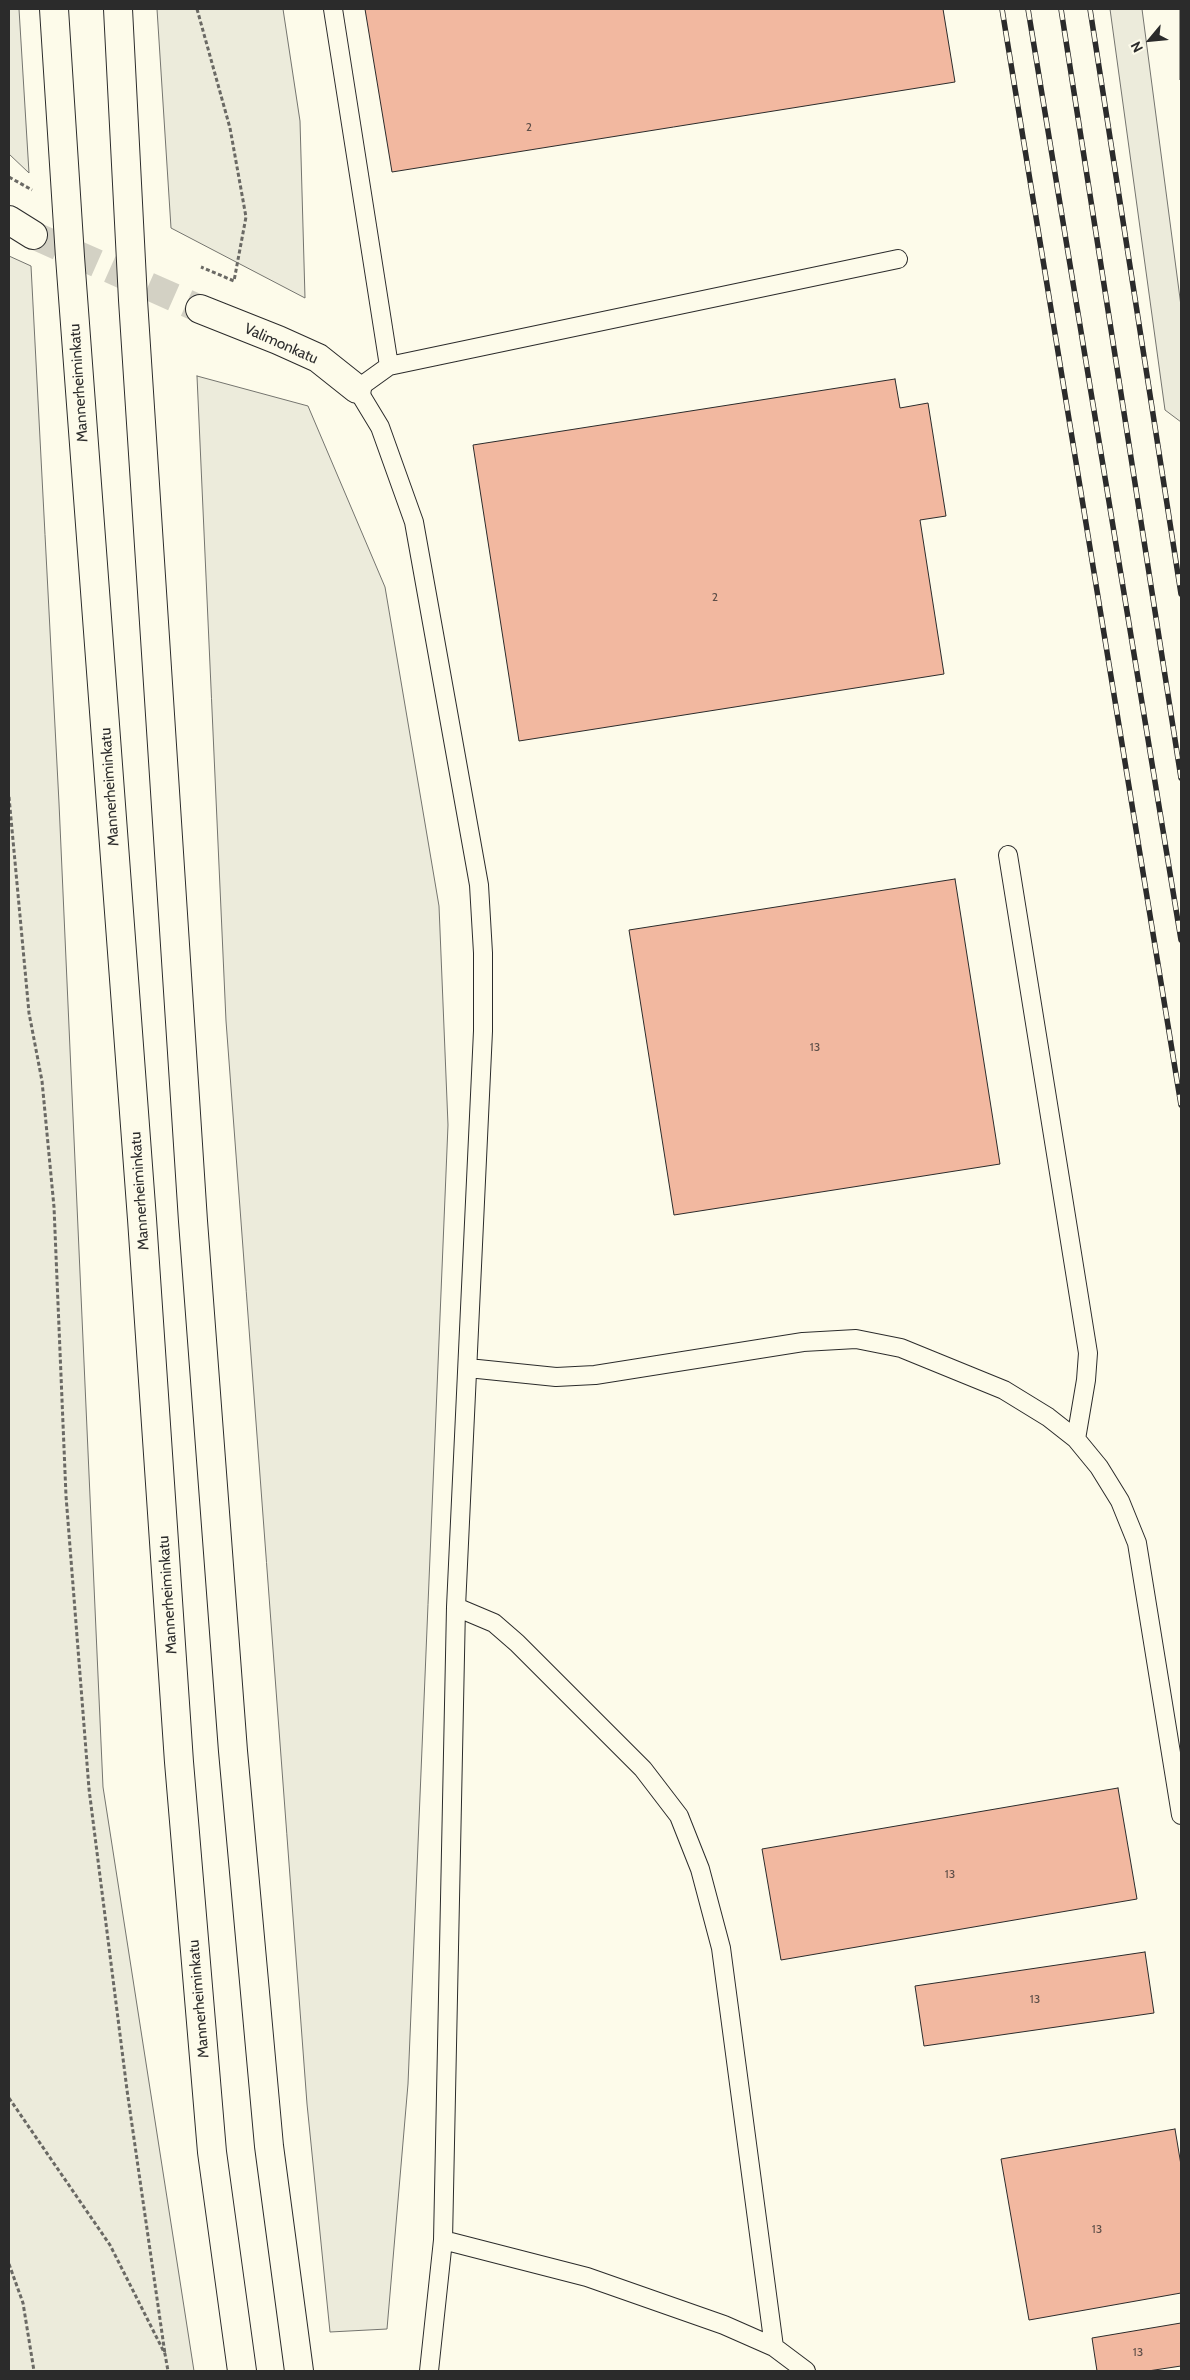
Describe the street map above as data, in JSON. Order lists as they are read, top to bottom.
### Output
{
  "streets": {
    "main road": ["Valimonkatu", "Mannerheiminkatu"]
  },
  "house_numbers": [
    "2",
    "2",
    "13",
    "13",
    "13",
    "13",
    "13"
  ],
  "north": "bottom left"
}
